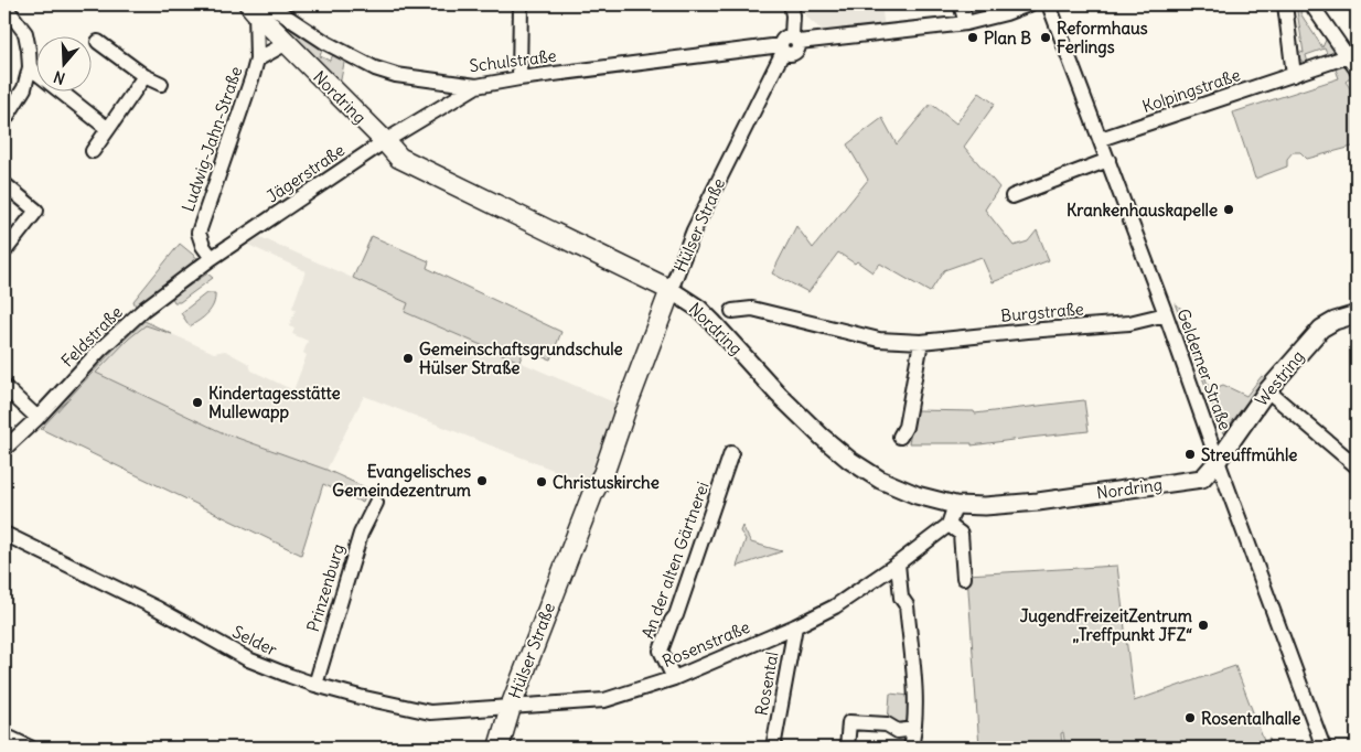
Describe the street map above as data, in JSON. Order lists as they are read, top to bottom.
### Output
{
  "streets": {
    "main road": ["Nordring", "Hülser Straße"],
    "street": [
      "Schulstraße",
      "Kolpingstraße",
      "Ludwig-Jahn-Straße",
      "Jägerstraße",
      "Burgstraße",
      "Feldstraße",
      "Gelderner Straße",
      "Westring",
      "An der alten Gärtnerei",
      "Prinzenburg",
      "Selder",
      "Rosenstraße",
      "Rosental"
    ]
  },
  "crossings": [
    ["Schulstraße", "Nordring"],
    ["Schulstraße", "Ludwig-Jahn-Straße"],
    ["Schulstraße", "Jägerstraße"],
    ["Schulstraße", "Hülser Straße"],
    ["Kolpingstraße", "Gelderner Straße"],
    ["Nordring", "Ludwig-Jahn-Straße"],
    ["Nordring", "Jägerstraße"],
    ["Nordring", "Hülser Straße"],
    ["Nordring", "Gelderner Straße"],
    ["Nordring", "Westring"],
    ["Ludwig-Jahn-Straße", "Jägerstraße"],
    ["Ludwig-Jahn-Straße", "Feldstraße"],
    ["Jägerstraße", "Feldstraße"],
    ["Hülser Straße", "Selder"],
    ["Hülser Straße", "Rosenstraße"],
    ["Burgstraße", "Gelderner Straße"],
    ["Gelderner Straße", "Westring"],
    ["An der alten Gärtnerei", "Rosenstraße"],
    ["Prinzenburg", "Selder"],
    ["Selder", "Rosenstraße"],
    ["Rosenstraße", "Rosental"]
  ],
  "places": [
    "Plan B",
    "Reformhaus Ferlings",
    "Krankenhauskapelle",
    "Gemeinschaftsgrundschule Hülser Straße",
    "Kindertagesstätte Mullewapp",
    "Streuffmühle",
    "Evangelisches Gemeindezentrum",
    "Christuskirche",
    "JugendFreizeitZentrum „Treffpunkt JFZ“",
    "Rosentalhalle"
  ],
  "north": "bottom"
}
